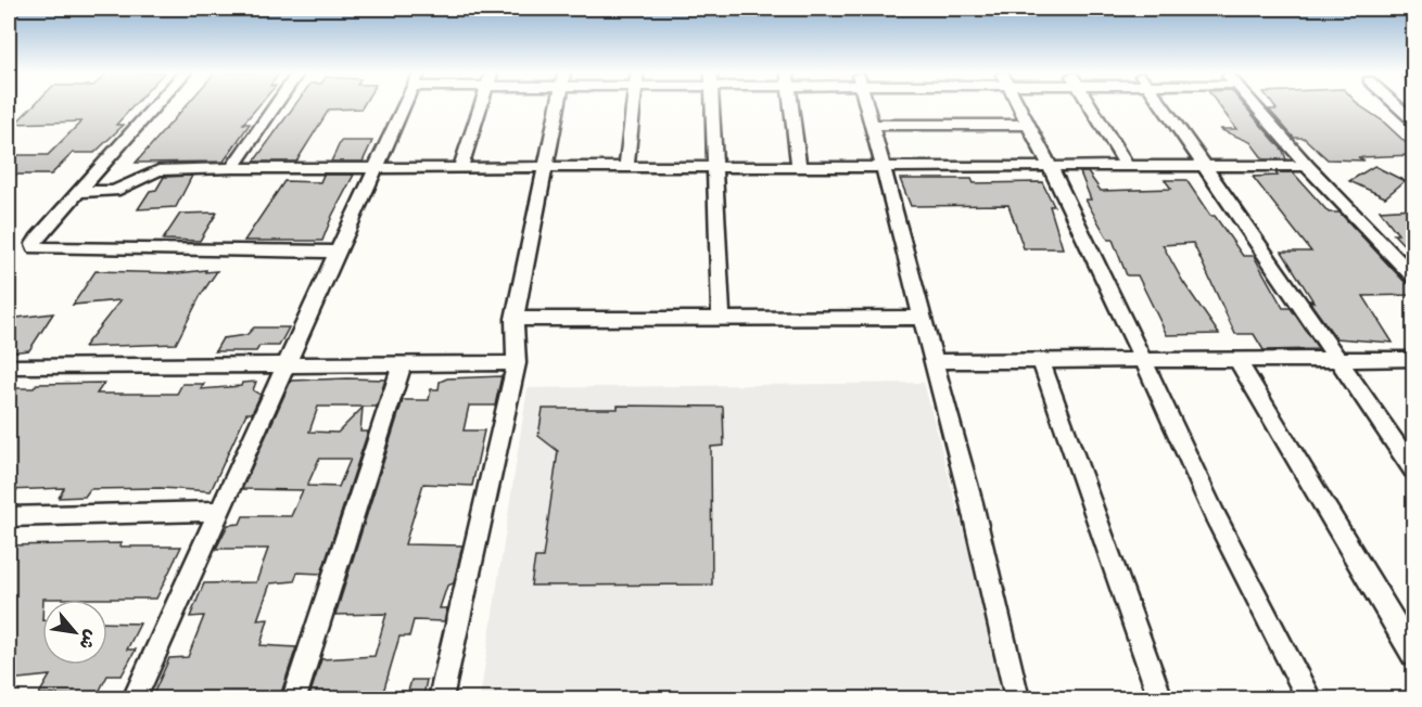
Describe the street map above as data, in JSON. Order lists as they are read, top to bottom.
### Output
{
  "north": "bottom right"
}
